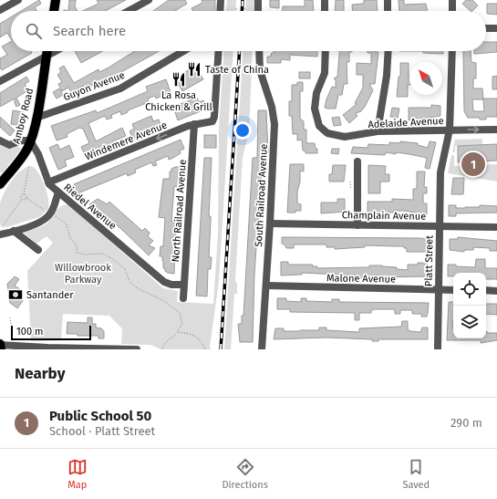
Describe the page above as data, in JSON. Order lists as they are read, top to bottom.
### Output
{
  "streets": {
    "main road": ["Amboy Road"],
    "street": [
      "Guyon Avenue",
      "Adelaide Avenue",
      "Windemere Avenue",
      "South Railroad Avenue",
      "Riedel Avenue",
      "North Railroad Avenue",
      "Champlain Avenue",
      "Platt Street",
      "Malone Avenue"
    ]
  },
  "crossings": [
    ["Guyon Avenue", "Amboy Road"],
    ["Amboy Road", "Riedel Avenue"],
    ["Adelaide Avenue", "Platt Street"],
    ["Windemere Avenue", "Riedel Avenue"],
    ["Windemere Avenue", "North Railroad Avenue"],
    ["South Railroad Avenue", "Champlain Avenue"],
    ["South Railroad Avenue", "Malone Avenue"],
    ["Riedel Avenue", "North Railroad Avenue"],
    ["Champlain Avenue", "Platt Street"],
    ["Platt Street", "Malone Avenue"]
  ],
  "one_way": ["Windemere Avenue"],
  "parks": ["Willowbrook Parkway"],
  "places": {
    "restaurant": ["Taste of China", "La Rosa Chicken & Grill"],
    "bank": ["Santander"]
  },
  "scale_bar": "100 m",
  "north": "top left",
  "page": {
    "search": "Search here",
    "pins": "1",
    "scale": "100 m",
    "heading": "Nearby",
    "list": [
      {
        "mark": "1",
        "name": "Public School 50",
        "note": "School · Platt Street",
        "value": "290 m"
      }
    ],
    "nav": ["Map", "Directions", "Saved"]
  }
}
